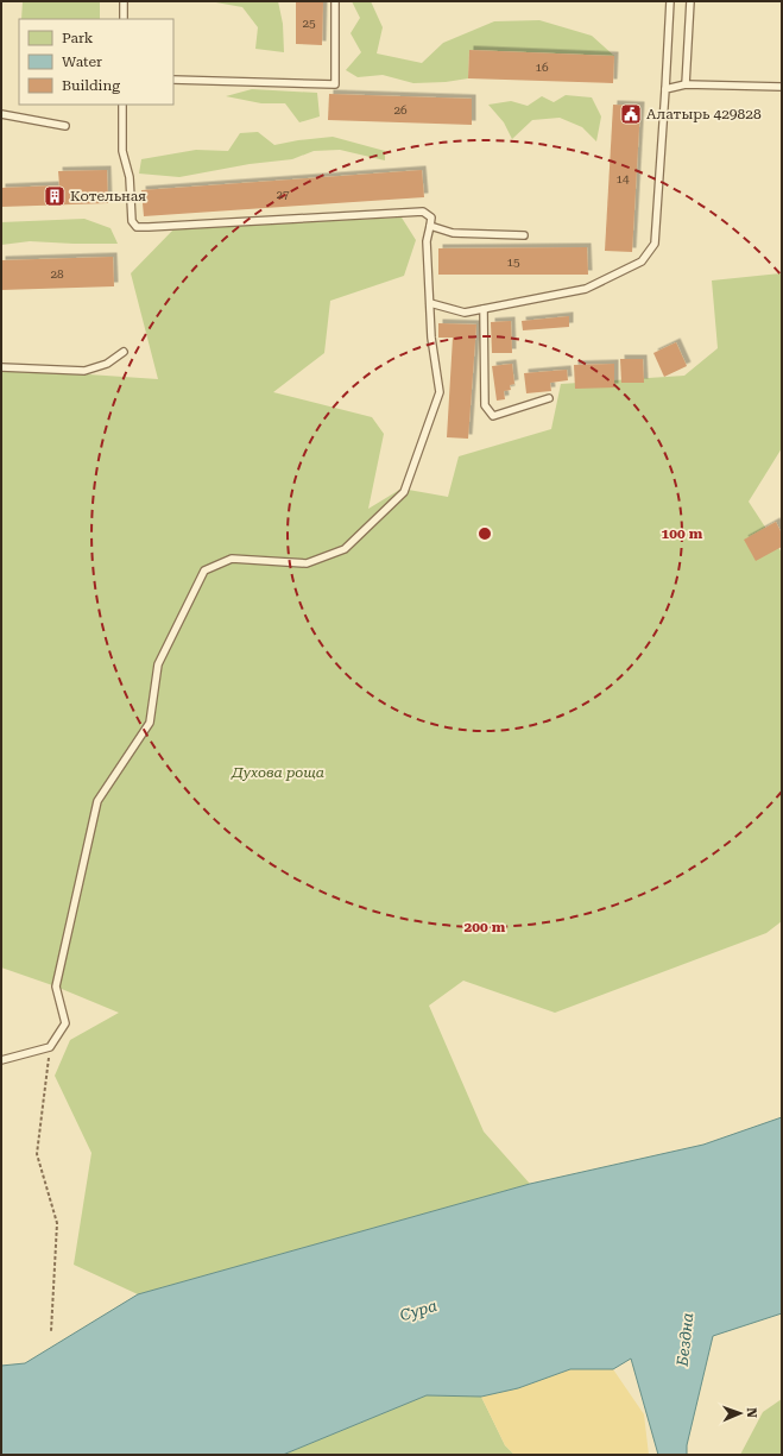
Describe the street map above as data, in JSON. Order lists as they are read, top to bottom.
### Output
{
  "water": ["Сура", "Бездна"],
  "parks": ["Духова роща"],
  "places": {
    "public building": ["Алатырь 429828"],
    "building": ["Котельная"]
  },
  "house_numbers": [
    "25",
    "16",
    "26",
    "14",
    "27",
    "15",
    "28"
  ],
  "legend": ["Park", "Water", "Building"],
  "north": "right",
  "rings": ["100 m", "200 m"]
}
